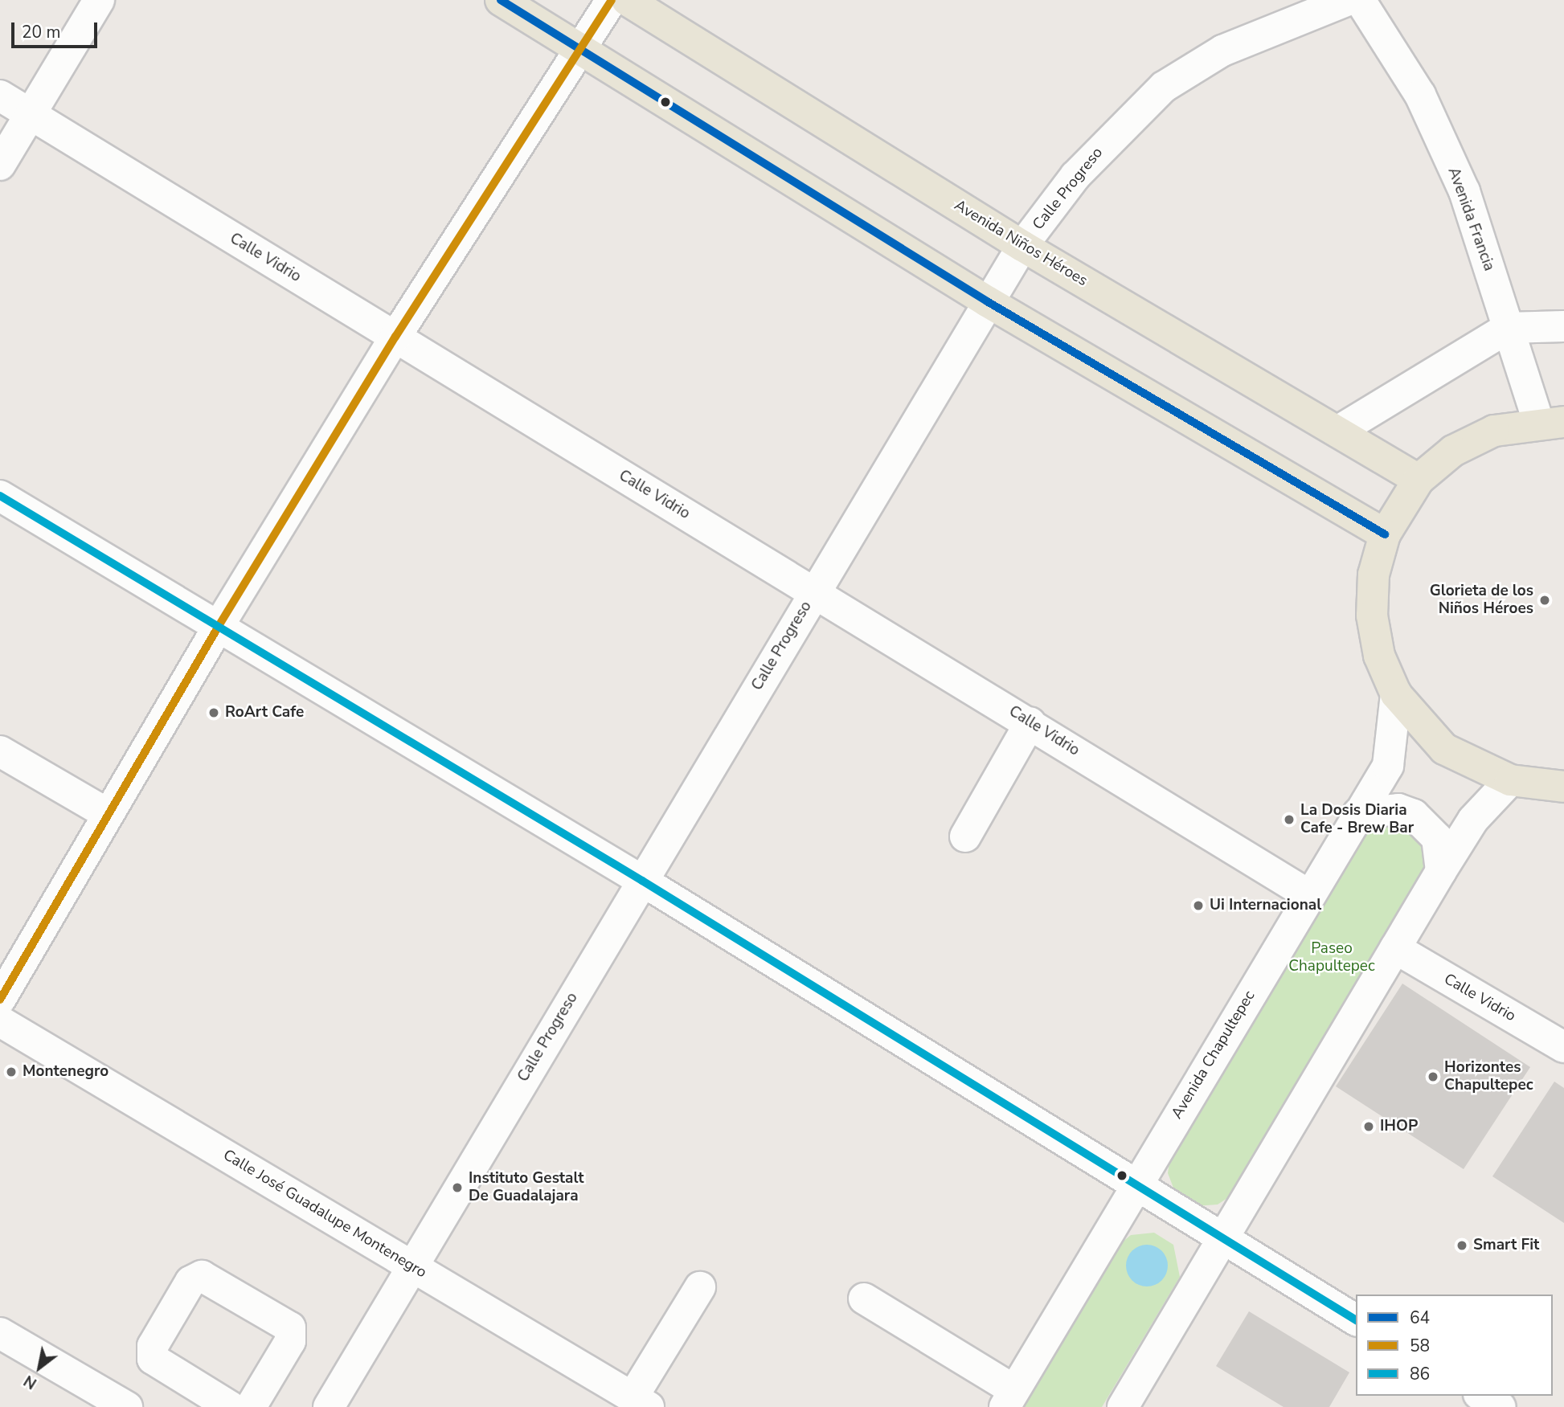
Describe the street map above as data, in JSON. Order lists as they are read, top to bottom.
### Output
{
  "streets": {
    "main road": ["Avenida Niños Héroes"],
    "street": [
      "Calle Progreso",
      "Avenida Francia",
      "Calle Vidrio",
      "Avenida Chapultepec",
      "Calle José Guadalupe Montenegro"
    ]
  },
  "crossings": [
    ["Calle Progreso", "Avenida Niños Héroes"],
    ["Calle Progreso", "Calle Vidrio"],
    ["Calle Progreso", "Calle José Guadalupe Montenegro"],
    ["Calle Vidrio", "Avenida Chapultepec"]
  ],
  "parks": ["Paseo Chapultepec"],
  "places": [
    "Glorieta de los Niños Héroes",
    "RoArt Cafe",
    "La Dosis Diaria Cafe - Brew Bar",
    "Ui Internacional",
    "Montenegro",
    "Horizontes Chapultepec",
    "IHOP",
    "Instituto Gestalt De Guadalajara",
    "Smart Fit"
  ],
  "lines": ["transit line 64", "transit line 58", "transit line 86"],
  "legend": ["64", "58", "86"],
  "scale_bar": "20 m",
  "north": "bottom left"
}
